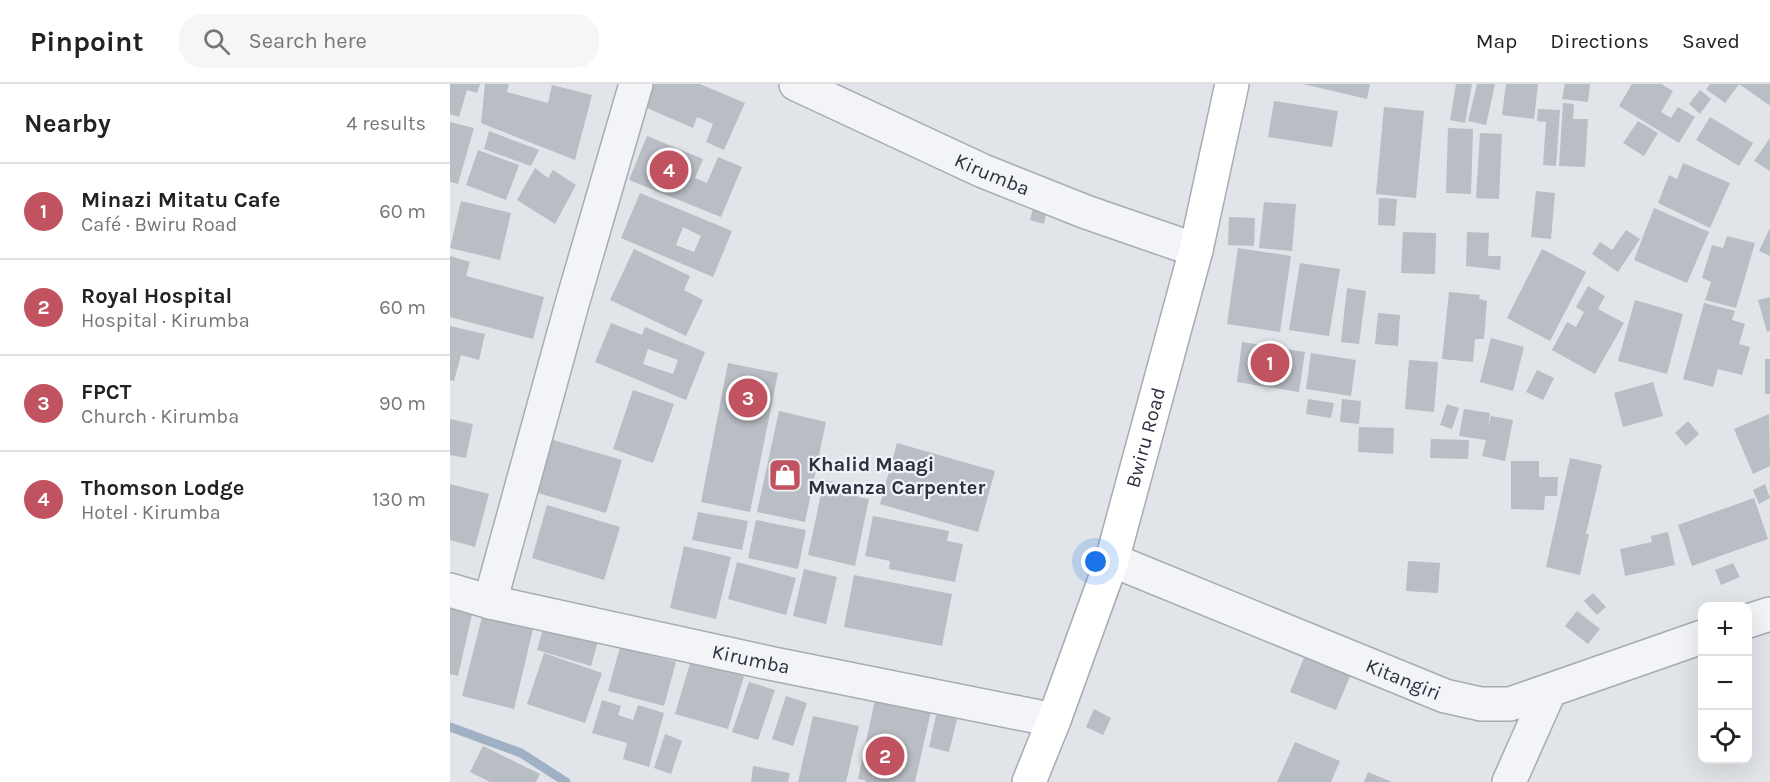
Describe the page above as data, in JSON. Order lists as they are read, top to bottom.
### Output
{
  "streets": {
    "main road": ["Bwiru Road"],
    "street": ["Kirumba", "Kitangiri"]
  },
  "crossings": [
    ["Kirumba", "Bwiru Road"],
    ["Bwiru Road", "Kitangiri"]
  ],
  "places": {
    "shop": ["Khalid Maagi Mwanza Carpenter"]
  },
  "page": {
    "header": "Pinpoint",
    "search": "Search here",
    "nav": ["Map", "Directions", "Saved"],
    "heading": ["Nearby", "4 results"],
    "pins": [
      "4",
      "1",
      "3",
      "2"
    ],
    "list": [
      {
        "mark": "1",
        "name": "Minazi Mitatu Cafe",
        "note": "Café · Bwiru Road",
        "value": "60 m"
      },
      {
        "mark": "2",
        "name": "Royal Hospital",
        "note": "Hospital · Kirumba",
        "value": "60 m"
      },
      {
        "mark": "3",
        "name": "FPCT",
        "note": "Church · Kirumba",
        "value": "90 m"
      },
      {
        "mark": "4",
        "name": "Thomson Lodge",
        "note": "Hotel · Kirumba",
        "value": "130 m"
      }
    ],
    "map_buttons": ["+", "−"]
  }
}
